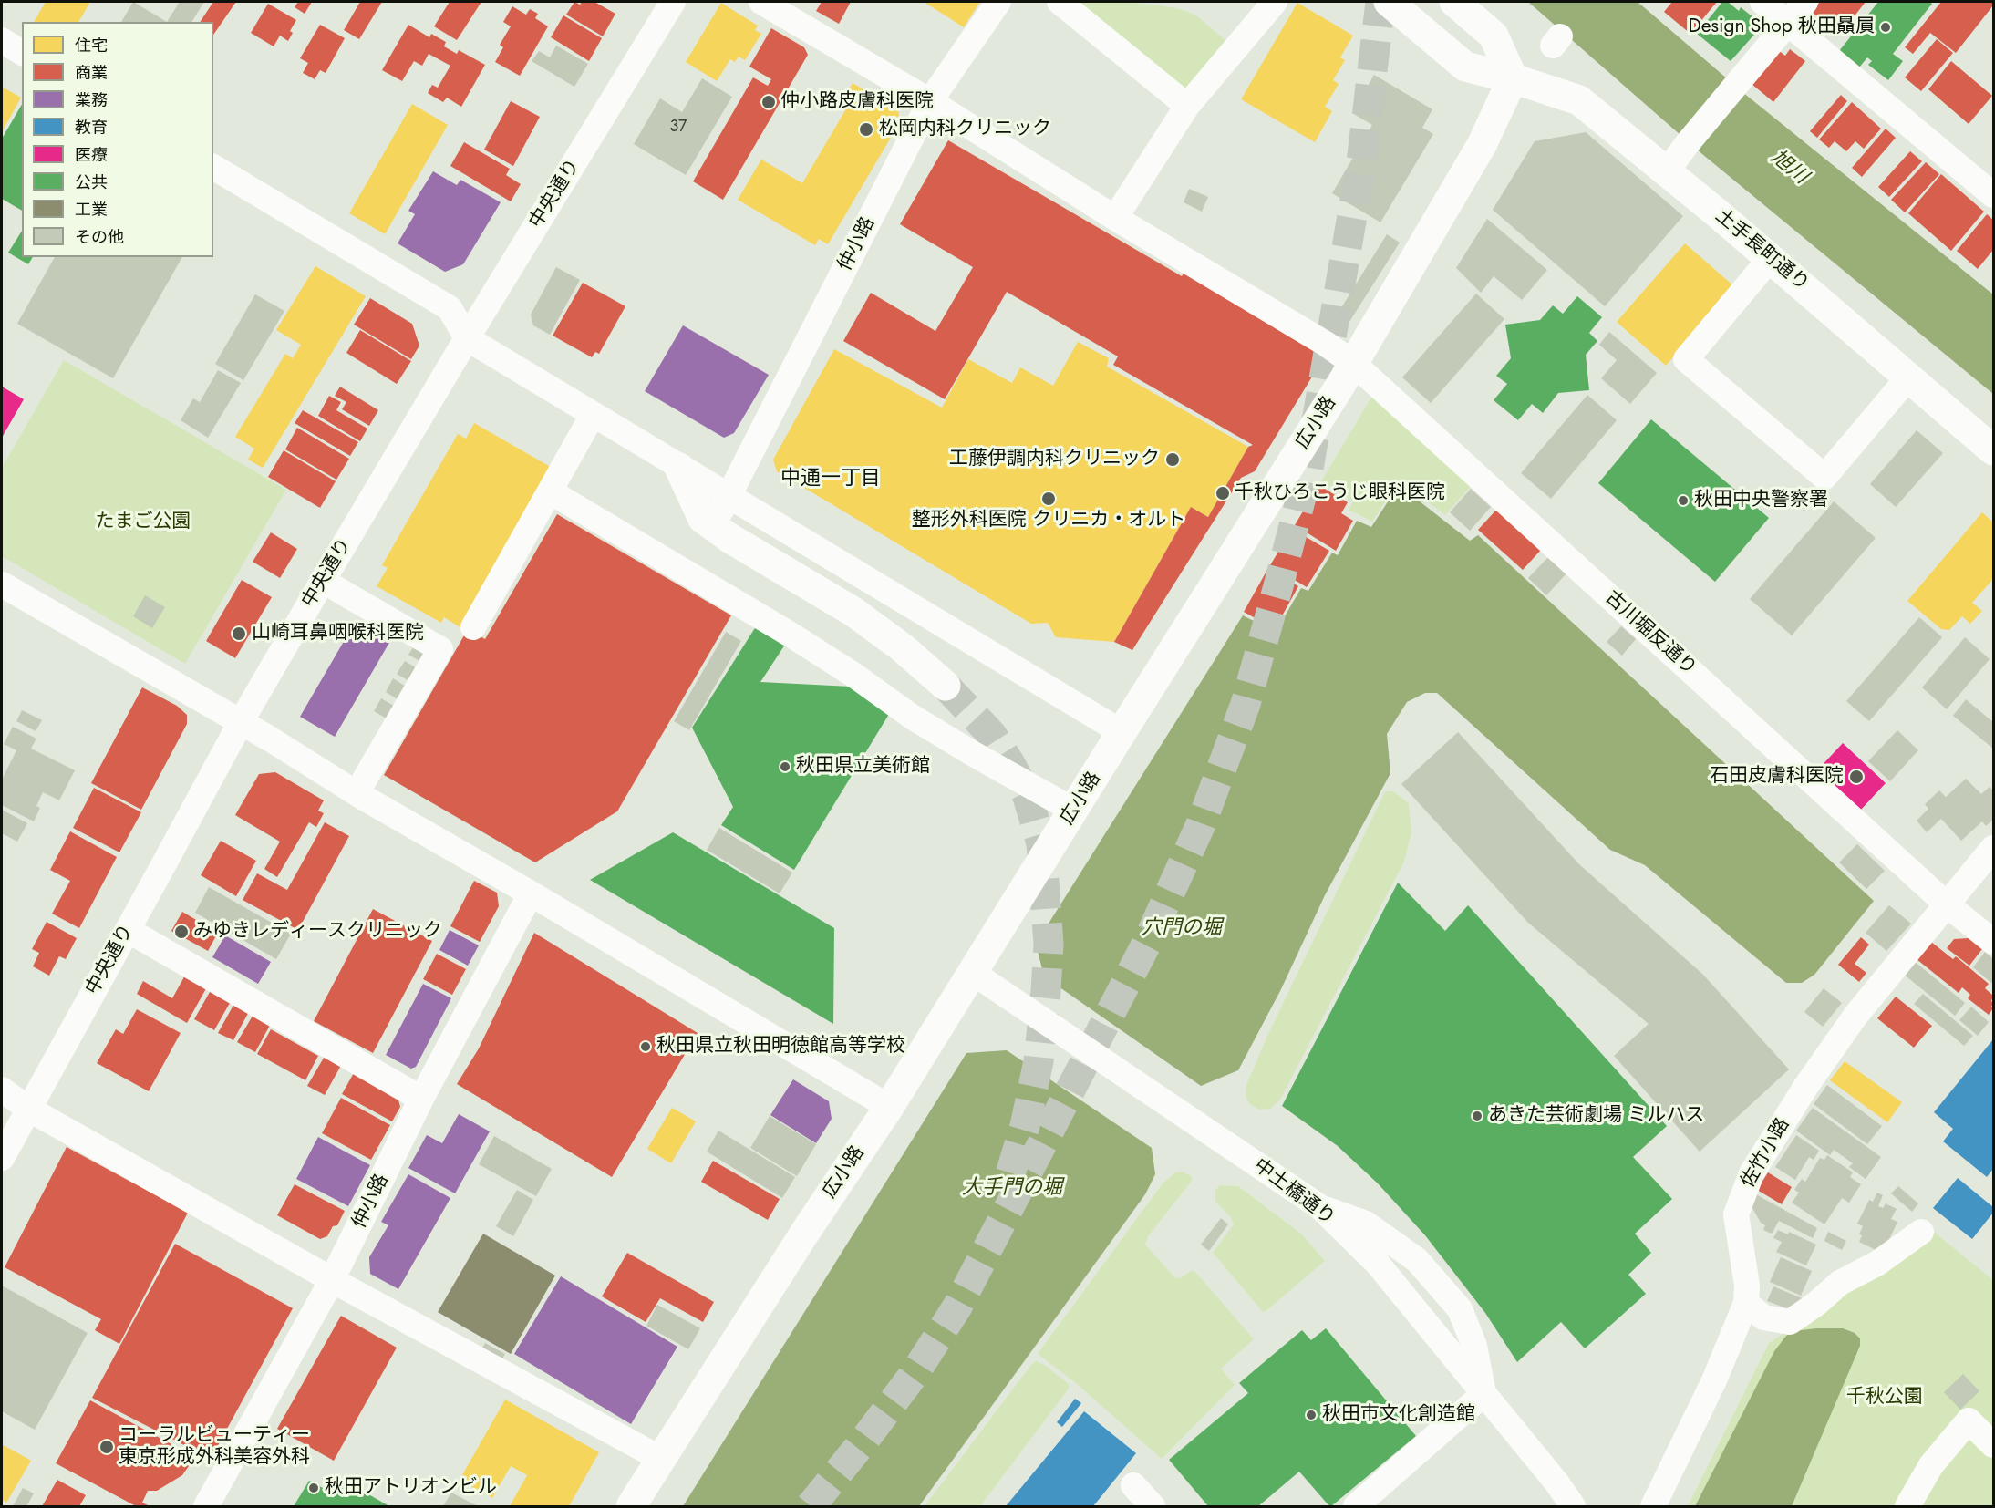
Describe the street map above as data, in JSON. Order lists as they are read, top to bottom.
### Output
{
  "streets": {
    "main road": ["土手長町通り", "広小路"],
    "street": [
      "中央通り",
      "仲小路",
      "古川堀反通り",
      "佐竹小路",
      "中土橋通り"
    ]
  },
  "crossings": [
    ["仲小路", "古川堀反通り"],
    ["土手長町通り", "広小路"],
    ["広小路", "古川堀反通り"],
    ["広小路", "中土橋通り"],
    ["古川堀反通り", "佐竹小路"]
  ],
  "districts": ["中通一丁目"],
  "water": ["旭川", "穴門の堀", "大手門の堀"],
  "parks": ["たまご公園", "千秋公園"],
  "places": [
    "Design Shop 秋田贔屓",
    "仲小路皮膚科医院",
    "松岡内科クリニック",
    "工藤伊調内科クリニック",
    "千秋ひろこうじ眼科医院",
    "整形外科医院 クリニカ・オルト",
    "秋田中央警察署",
    "山崎耳鼻咽喉科医院",
    "秋田県立美術館",
    "石田皮膚科医院",
    "みゆきレディースクリニック",
    "秋田県立秋田明徳館高等学校",
    "あきた芸術劇場 ミルハス",
    "秋田市文化創造館",
    "コーラルビューティー 東京形成外科美容外科",
    "秋田アトリオンビル"
  ],
  "house_numbers": ["37"],
  "legend": [
    "住宅",
    "商業",
    "業務",
    "教育",
    "医療",
    "公共",
    "工業",
    "その他"
  ]
}
